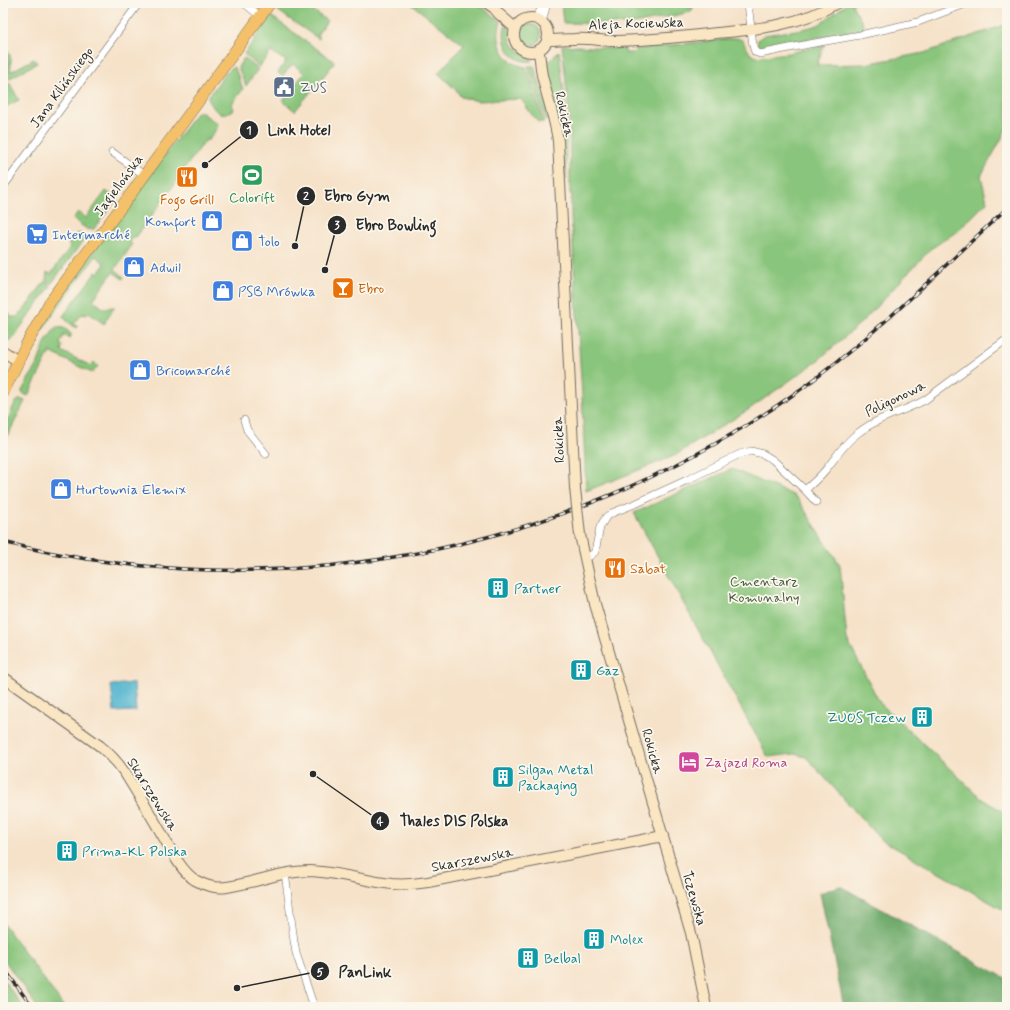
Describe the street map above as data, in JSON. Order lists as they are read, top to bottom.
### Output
{
  "streets": {
    "main road": ["Jagiellońska"],
    "street": [
      "Aleja Kociewska",
      "Jana Kilińskiego",
      "Rokicka",
      "Poligonowa",
      "Skarszewska",
      "Tczewska"
    ]
  },
  "crossings": [
    ["Aleja Kociewska", "Rokicka"],
    ["Rokicka", "Tczewska"],
    ["Skarszewska", "Tczewska"]
  ],
  "parks": ["Cmentarz Komunalny"],
  "places": {
    "public building": ["ZUS"],
    "other": [
      "Link Hotel",
      "Ebro Gym",
      "Ebro Bowling",
      "Thales DIS Polska",
      "PanLink"
    ],
    "sports": ["Colorift"],
    "restaurant": ["Fogo Grill", "Sabat"],
    "shop": [
      "Komfort",
      "Tolo",
      "Adwil",
      "PSB Mrówka",
      "Bricomarché",
      "Hurtownia Elemix"
    ],
    "supermarket": ["Intermarché"],
    "bar": ["Ebro"],
    "building": [
      "Partner",
      "Gaz",
      "ZUOS Tczew",
      "Silgan Metal Packaging",
      "Prima-KL Polska",
      "Molex",
      "Belbal"
    ],
    "hotel": ["Zajazd Roma"]
  }
}
